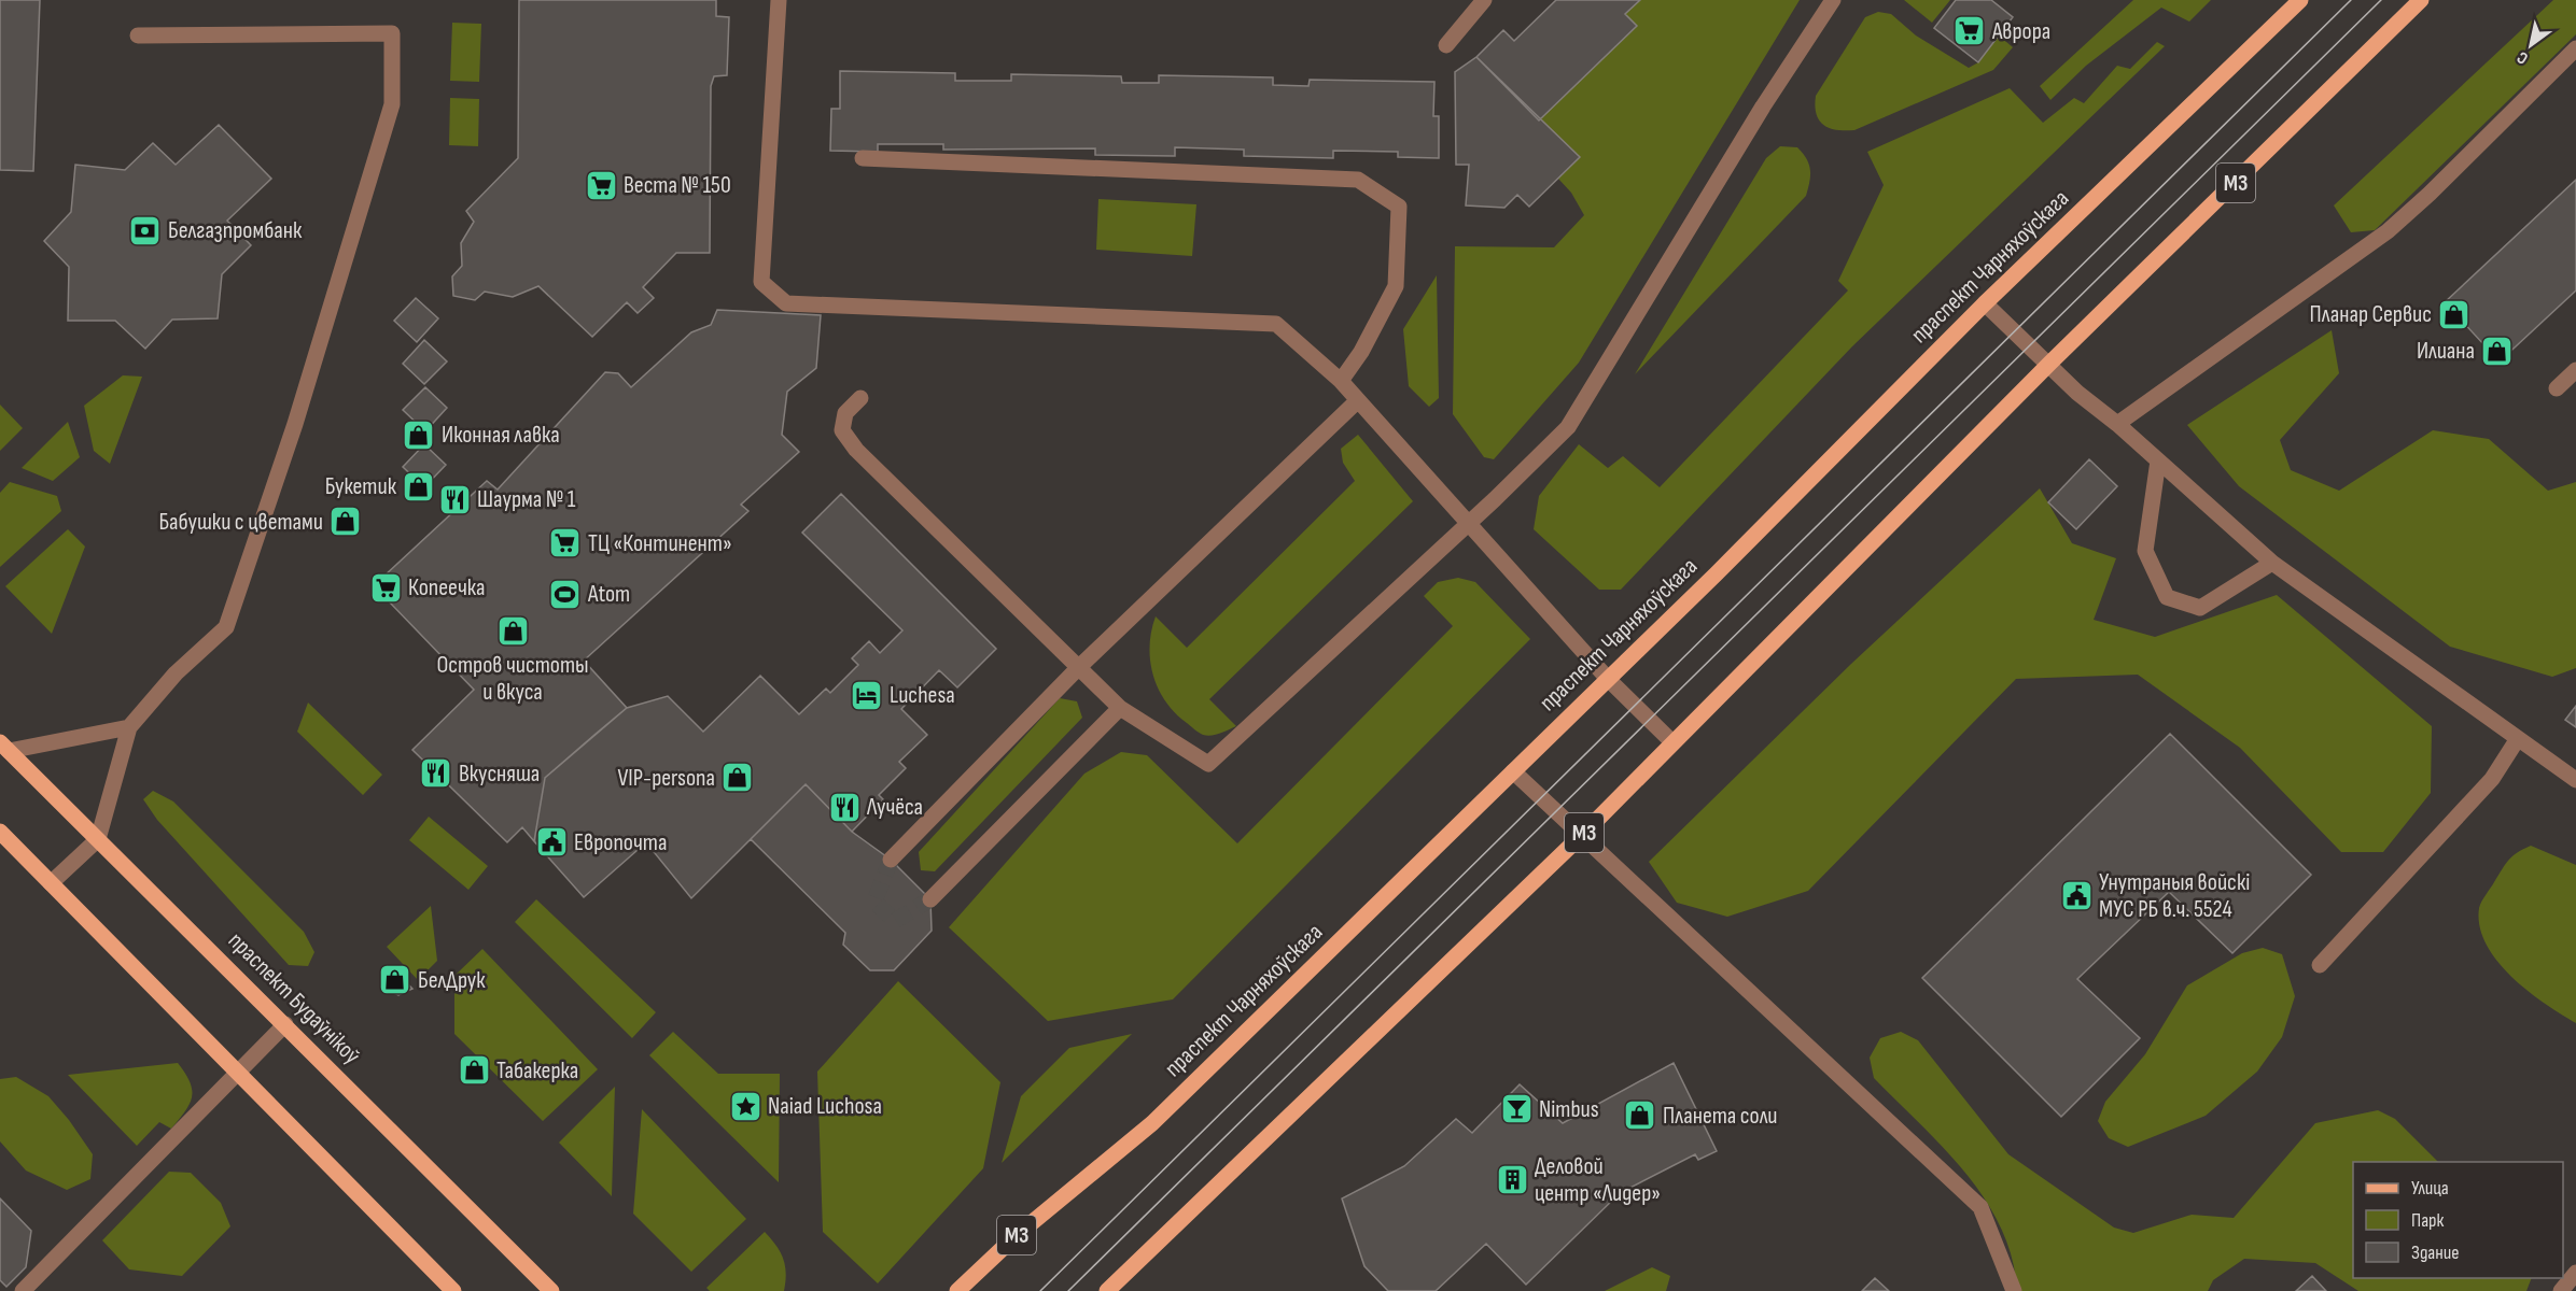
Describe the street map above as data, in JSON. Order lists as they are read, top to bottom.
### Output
{
  "streets": {
    "main road": ["М3", "праспект Чарняхоўскага", "праспект Будаўнікоў"]
  },
  "places": {
    "supermarket": [
      "Аврора",
      "Веста № 150",
      "ТЦ «Континент»",
      "Копеечка"
    ],
    "bank": ["Белгазпромбанк"],
    "shop": [
      "Планар Сервис",
      "Илиана",
      "Иконная лавка",
      "Букетик",
      "Бабушки с цветами",
      "Остров чистоты и вкуса",
      "VIP-persona",
      "БелДрук",
      "Табакерка",
      "Планета соли"
    ],
    "restaurant": ["Шаурма № 1", "Вкусняша", "Лучёса"],
    "sports": ["Atom"],
    "hotel": ["Luchesa"],
    "public building": ["Европочта", "Унутраныя войскі МУС РБ в.ч. 5524"],
    "place": ["Naiad Luchosa"],
    "bar": ["Nimbus"],
    "building": ["Деловой центр «Лидер»"]
  },
  "legend": ["Улица", "Парк", "Здание"],
  "north": "bottom left"
}
